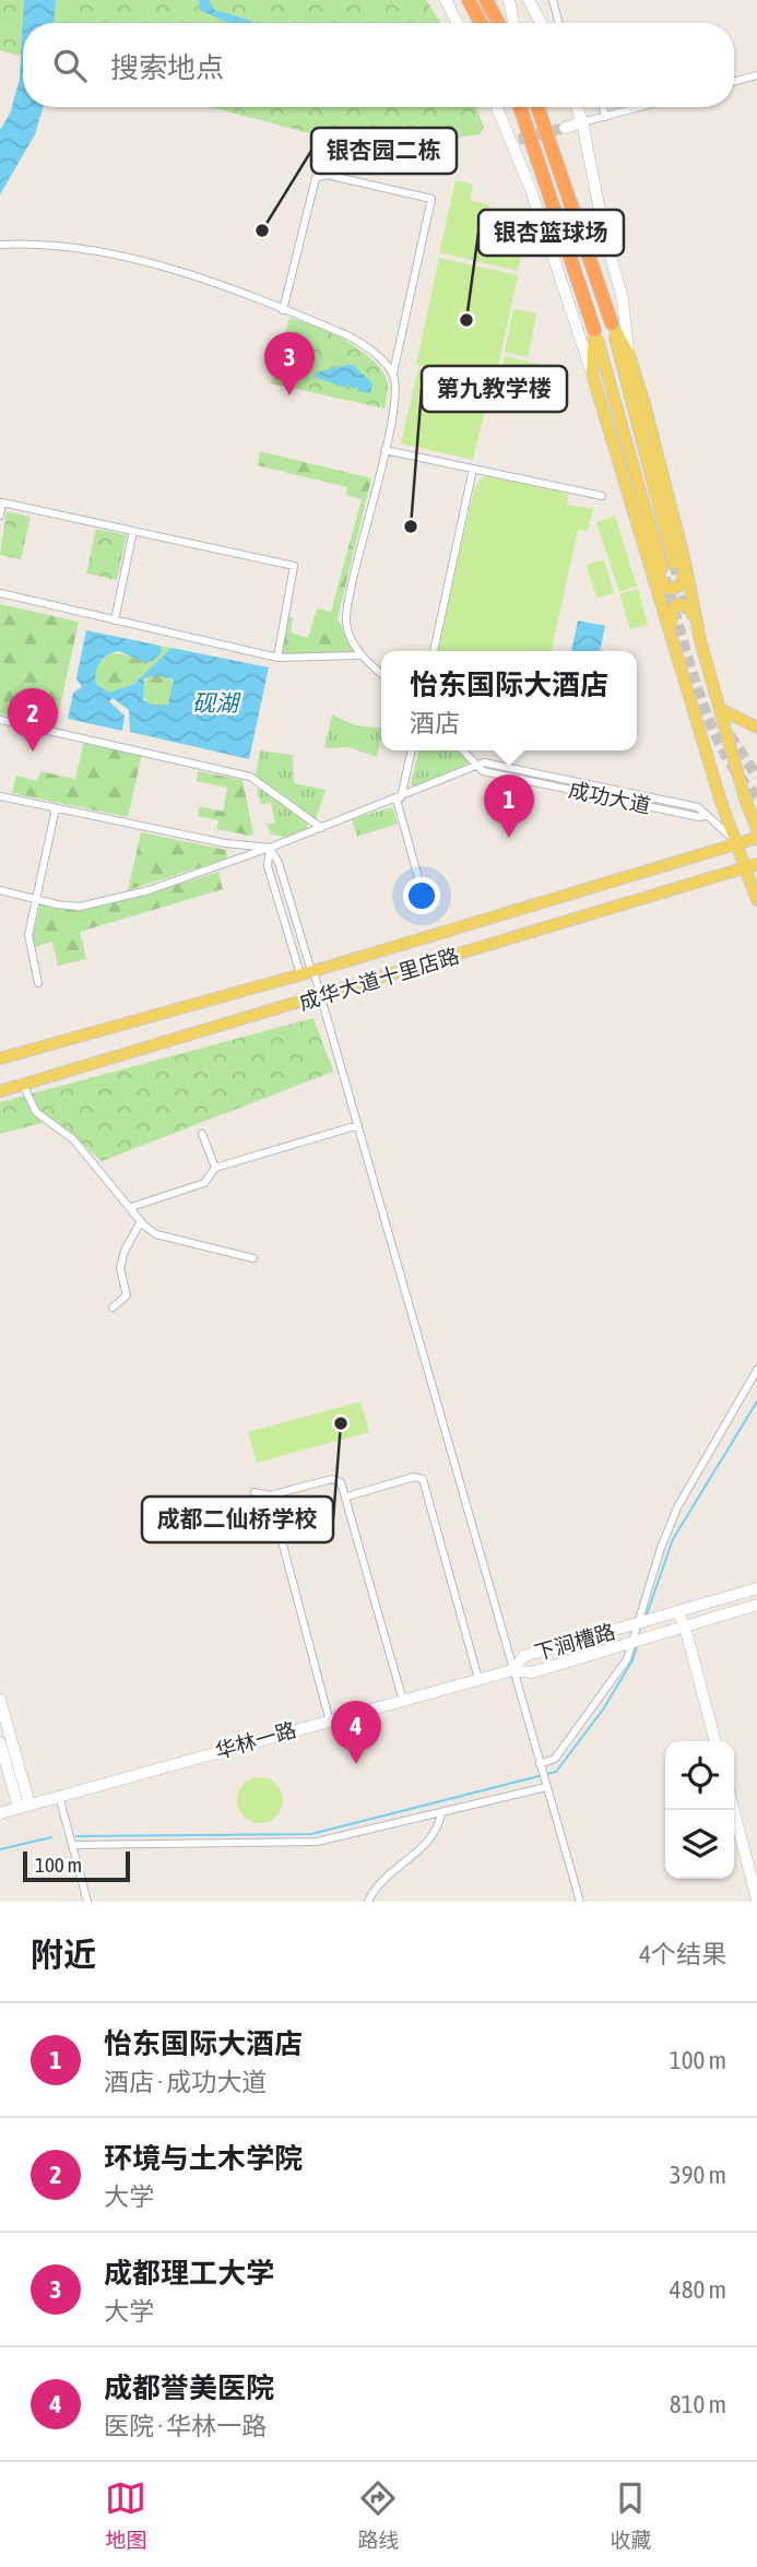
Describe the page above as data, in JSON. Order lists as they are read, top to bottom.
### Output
{
  "streets": {
    "main road": ["成华大道十里店路"],
    "street": ["成功大道", "下涧槽路", "华林一路"]
  },
  "crossings": [
    ["成功大道", "成华大道十里店路"],
    ["下涧槽路", "华林一路"]
  ],
  "water": ["砚湖"],
  "places": [
    "银杏园二栋",
    "银杏篮球场",
    "第九教学楼",
    "成都二仙桥学校"
  ],
  "scale_bar": "100 m",
  "page": {
    "search": "搜索地点",
    "pins": [
      "3",
      "2",
      "1",
      "4"
    ],
    "popup": ["怡东国际大酒店", "酒店"],
    "scale": "100 m",
    "heading": ["附近", "4个结果"],
    "list": [
      {
        "mark": "1",
        "name": "怡东国际大酒店",
        "note": "酒店 · 成功大道",
        "value": "100 m"
      },
      {
        "mark": "2",
        "name": "环境与土木学院",
        "note": "大学",
        "value": "390 m"
      },
      {
        "mark": "3",
        "name": "成都理工大学",
        "note": "大学",
        "value": "480 m"
      },
      {
        "mark": "4",
        "name": "成都誉美医院",
        "note": "医院 · 华林一路",
        "value": "810 m"
      }
    ],
    "nav": ["地图", "路线", "收藏"]
  }
}
